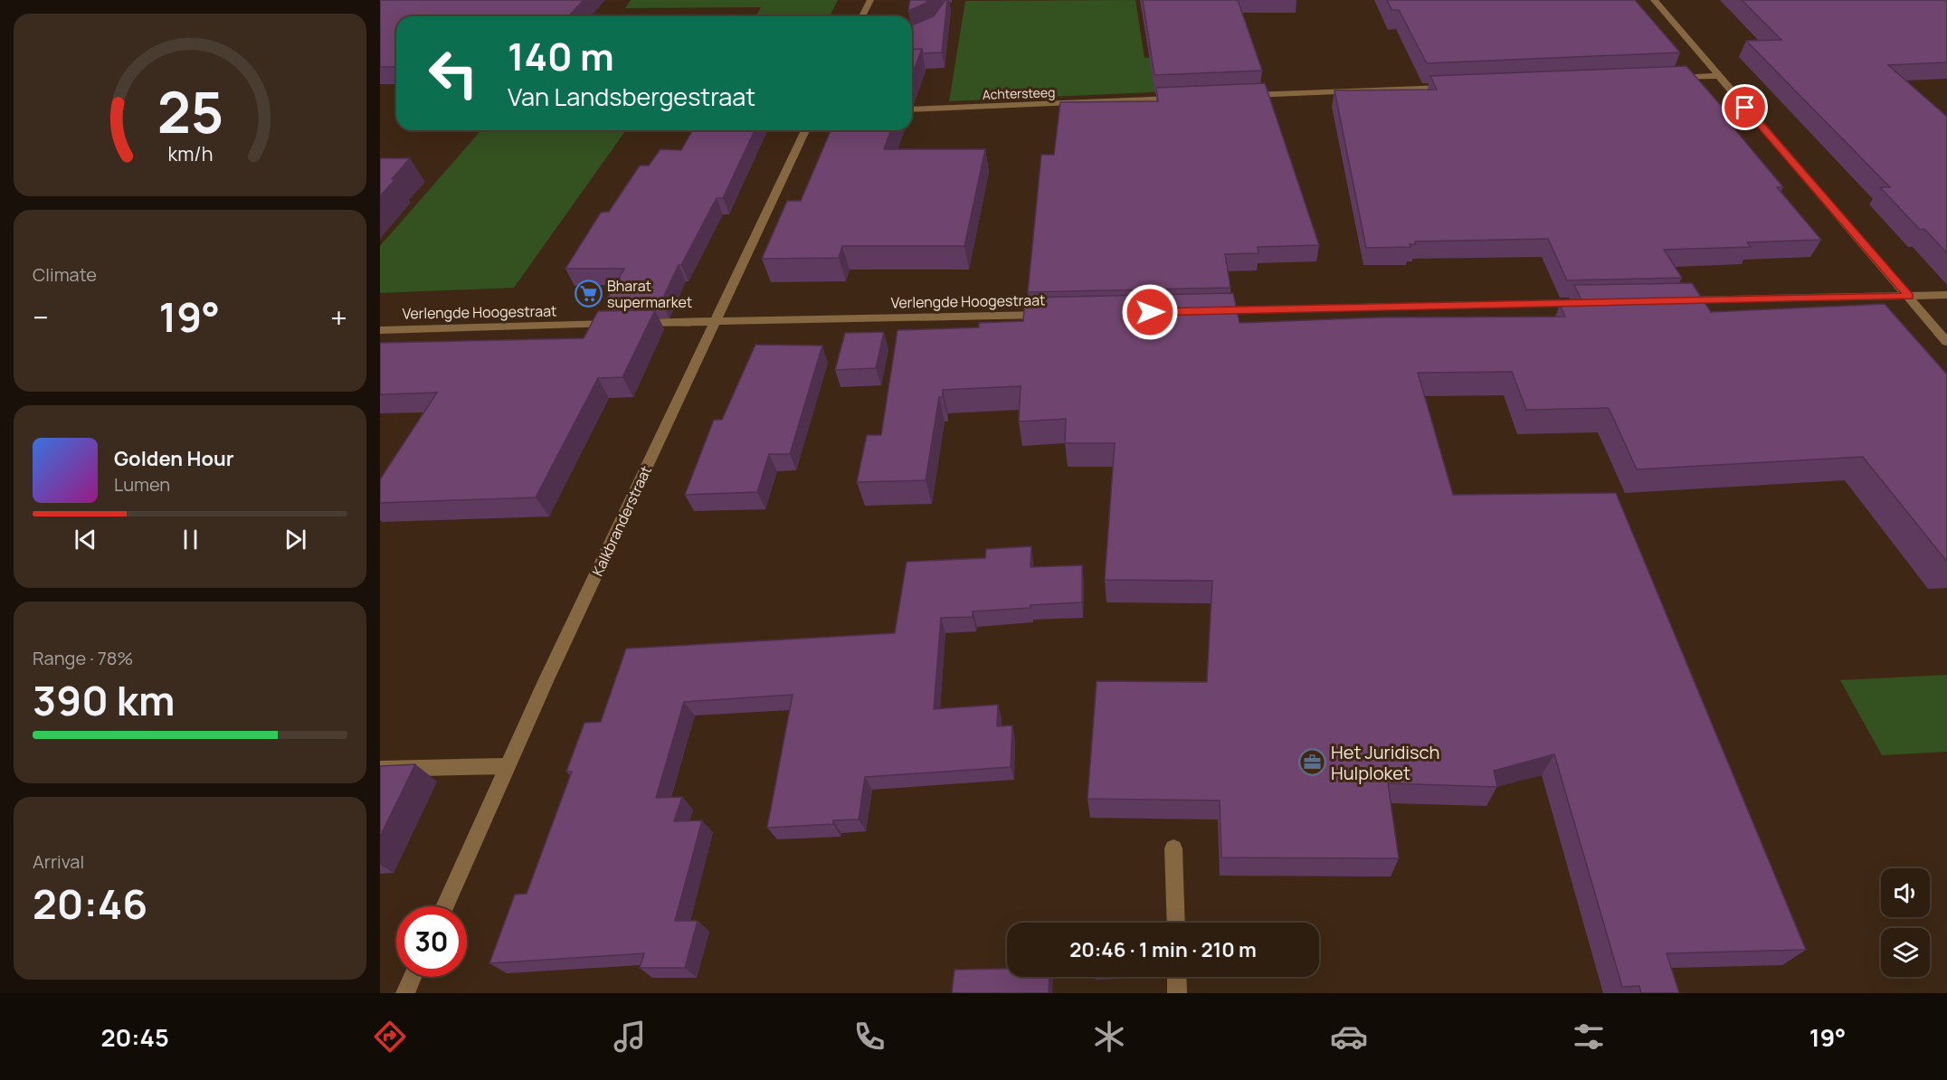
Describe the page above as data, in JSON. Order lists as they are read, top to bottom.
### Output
{
  "streets": {
    "street": ["Achtersteeg", "Verlengde Hoogestraat", "Kalkbranderstraat"]
  },
  "crossings": [
    ["Verlengde Hoogestraat", "Kalkbranderstraat"]
  ],
  "places": {
    "supermarket": ["Bharat supermarket"],
    "office": ["Het Juridisch Hulploket"]
  },
  "page": {
    "turn": ["140 m", "Van Landsbergestraat"],
    "tile": [
      "Climate",
      ["Range · 78%", "390 km"],
      ["Arrival", "20:46"]
    ],
    "heat": ["−", "19°", "+"],
    "song": ["Golden Hour", "Lumen"],
    "limit": "30",
    "trip": "20:46 · 1 min · 210 m",
    "tabs": ["20:45", "19°"],
    "gauge": ["25", "km/h"]
  }
}
